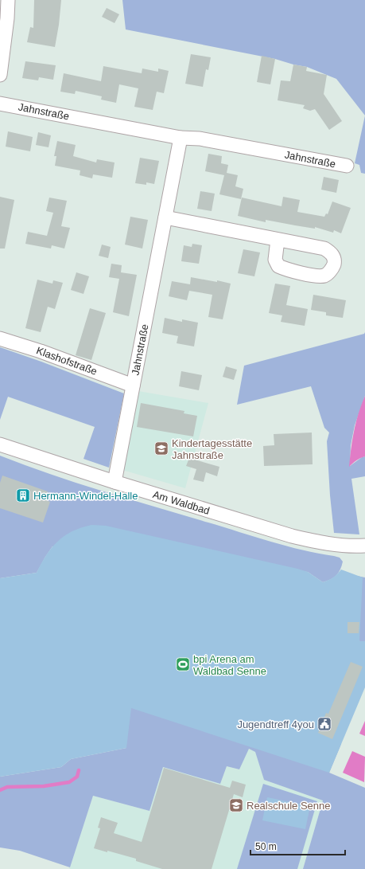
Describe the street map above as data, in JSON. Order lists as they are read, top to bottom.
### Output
{
  "streets": {
    "street": ["Jahnstraße", "Klashofstraße", "Am Waldbad"]
  },
  "crossings": [
    ["Jahnstraße", "Klashofstraße"],
    ["Jahnstraße", "Am Waldbad"]
  ],
  "places": {
    "school or university": ["Kindertagesstätte Jahnstraße", "Realschule Senne"],
    "building": ["Hermann-Windel-Halle"],
    "sports": ["bpi Arena am Waldbad Senne"],
    "public building": ["Jugendtreff 4you"]
  },
  "scale_bar": "50 m"
}
